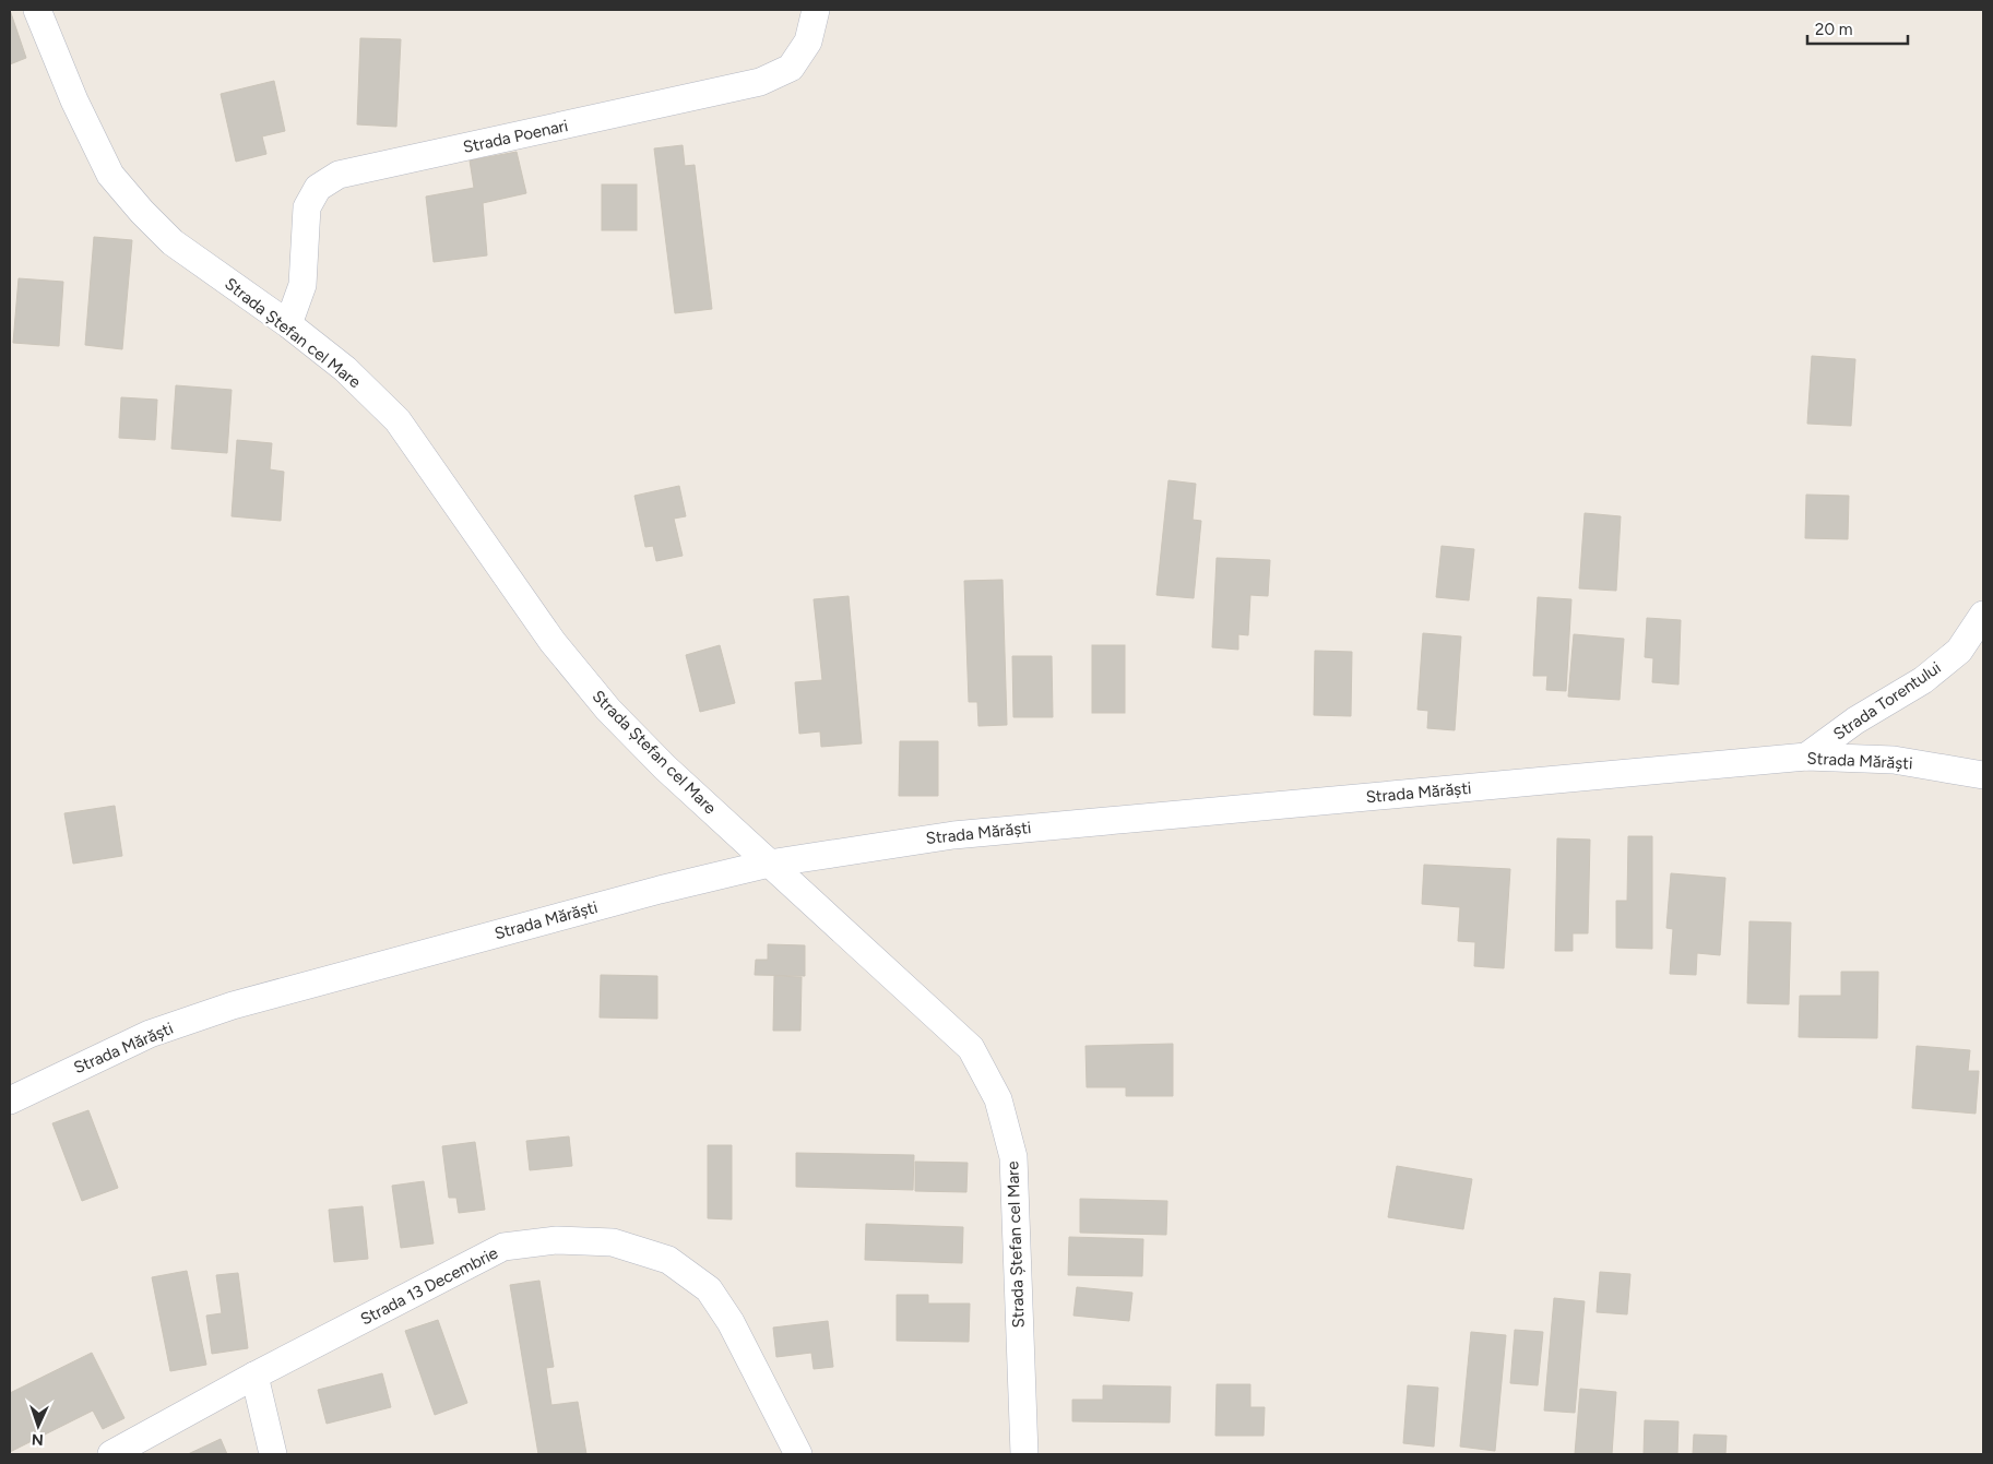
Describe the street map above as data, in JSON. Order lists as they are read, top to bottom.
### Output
{
  "streets": {
    "street": [
      "Strada Poenari",
      "Strada Ștefan cel Mare",
      "Strada Torentului",
      "Strada Mărăști",
      "Strada 13 Decembrie"
    ]
  },
  "crossings": [
    ["Strada Poenari", "Strada Ștefan cel Mare"],
    ["Strada Ștefan cel Mare", "Strada Mărăști"],
    ["Strada Torentului", "Strada Mărăști"]
  ],
  "scale_bar": "20 m",
  "north": "bottom"
}
